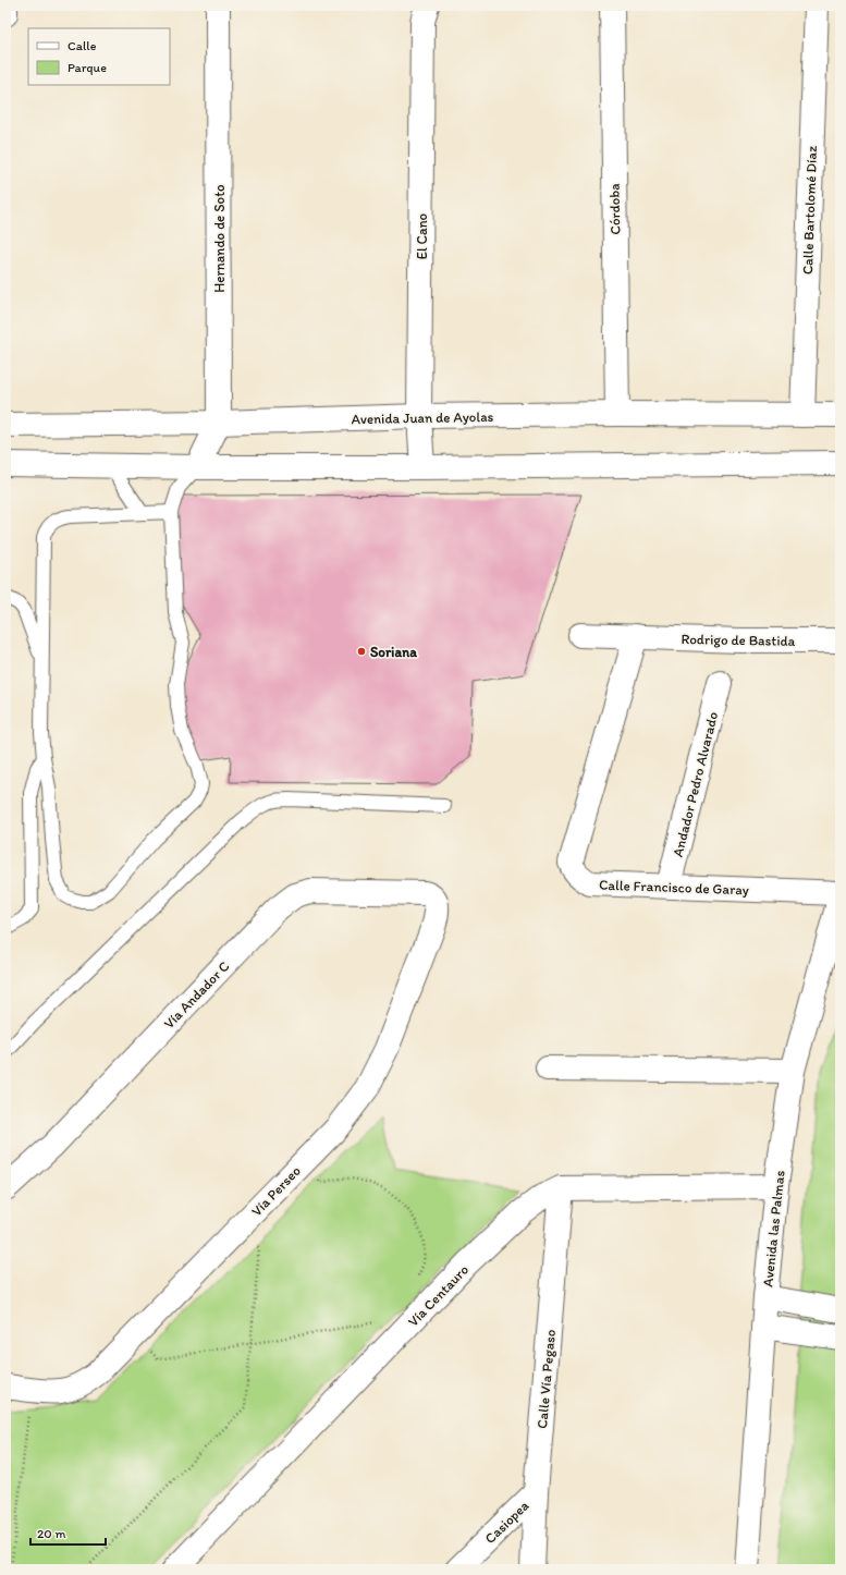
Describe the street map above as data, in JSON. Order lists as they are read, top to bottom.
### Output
{
  "streets": {
    "street": [
      "Córdoba",
      "Calle Bartolomé Díaz",
      "El Cano",
      "Hernando de Soto",
      "Avenida Juan de Ayolas",
      "Rodrigo de Bastida",
      "Andador Pedro Alvarado",
      "Calle Francisco de Garay",
      "Vía Andador C",
      "Vía Perseo",
      "Avenida las Palmas",
      "Vía Centauro",
      "Calle Vía Pegaso",
      "Casiopea"
    ]
  },
  "crossings": [
    ["Córdoba", "Avenida Juan de Ayolas"],
    ["Calle Bartolomé Díaz", "Avenida Juan de Ayolas"],
    ["El Cano", "Avenida Juan de Ayolas"],
    ["Hernando de Soto", "Avenida Juan de Ayolas"],
    ["Rodrigo de Bastida", "Calle Francisco de Garay"],
    ["Andador Pedro Alvarado", "Calle Francisco de Garay"],
    ["Calle Francisco de Garay", "Avenida las Palmas"],
    ["Vía Andador C", "Vía Perseo"],
    ["Avenida las Palmas", "Vía Centauro"],
    ["Vía Centauro", "Calle Vía Pegaso"],
    ["Calle Vía Pegaso", "Casiopea"]
  ],
  "places": ["Soriana"],
  "legend": ["Calle", "Parque"],
  "scale_bar": "20 m"
}
